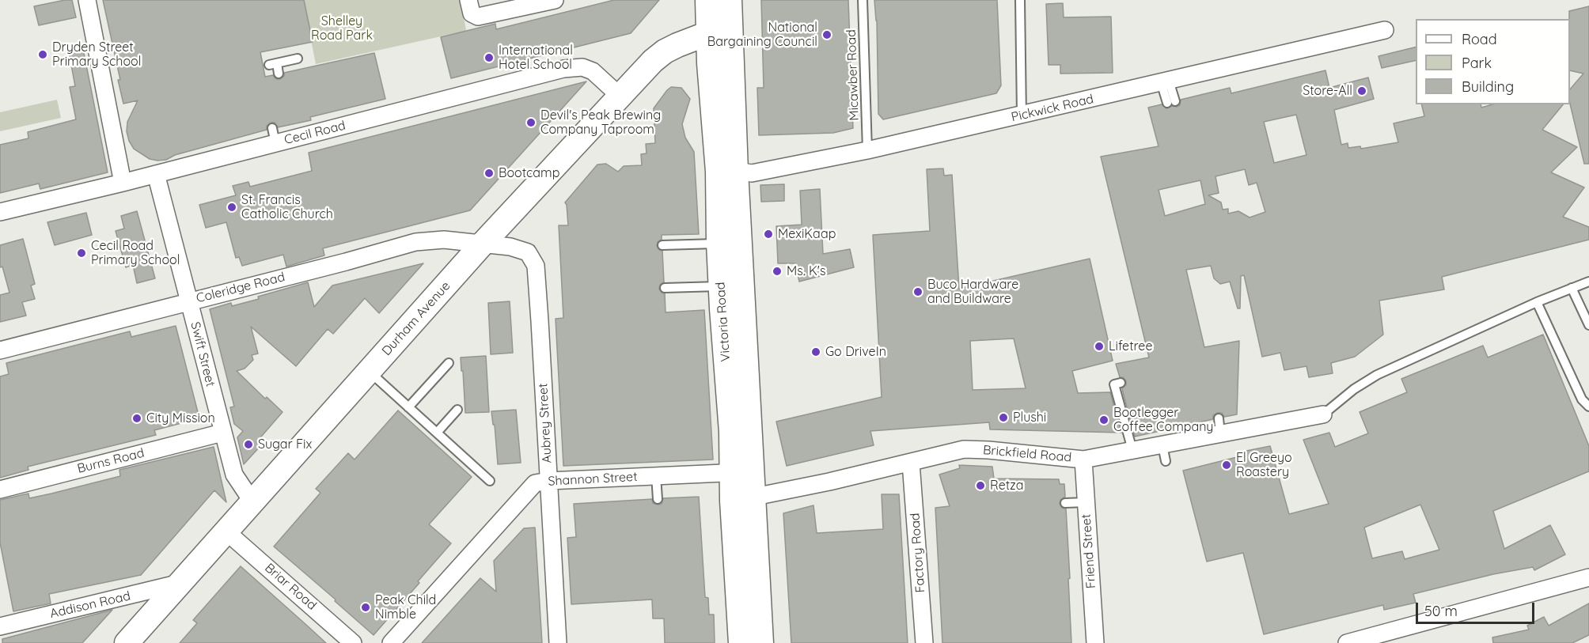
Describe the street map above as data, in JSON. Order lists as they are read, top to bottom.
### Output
{
  "streets": {
    "main road": ["Durham Avenue", "Victoria Road"],
    "street": [
      "Pickwick Road",
      "Cecil Road",
      "Coleridge Road",
      "Swift Street",
      "Aubrey Street",
      "Brickfield Road",
      "Burns Road",
      "Shannon Street",
      "Friend Street",
      "Factory Road",
      "Briar Road",
      "Addison Road"
    ],
    "lane": ["Micawber Road"]
  },
  "crossings": [
    ["Micawber Road", "Pickwick Road"],
    ["Pickwick Road", "Victoria Road"],
    ["Cecil Road", "Durham Avenue"],
    ["Cecil Road", "Swift Street"],
    ["Coleridge Road", "Durham Avenue"],
    ["Coleridge Road", "Swift Street"],
    ["Coleridge Road", "Aubrey Street"],
    ["Durham Avenue", "Victoria Road"],
    ["Durham Avenue", "Swift Street"],
    ["Durham Avenue", "Aubrey Street"],
    ["Durham Avenue", "Briar Road"],
    ["Durham Avenue", "Addison Road"],
    ["Victoria Road", "Brickfield Road"],
    ["Victoria Road", "Shannon Street"],
    ["Swift Street", "Burns Road"],
    ["Aubrey Street", "Shannon Street"],
    ["Brickfield Road", "Friend Street"],
    ["Brickfield Road", "Factory Road"]
  ],
  "parks": ["Shelley Road Park"],
  "places": [
    "National Bargaining Council",
    "Dryden Street Primary School",
    "International Hotel School",
    "Store-All",
    "Devil's Peak Brewing Company Taproom",
    "Bootcamp",
    "St. Francis Catholic Church",
    "MexiKaap",
    "Cecil Road Primary School",
    "Ms. K's",
    "Buco Hardware and Buildware",
    "Lifetree",
    "Go DriveIn",
    "Plushi",
    "City Mission",
    "Bootlegger Coffee Company",
    "Sugar Fix",
    "El Greeyo Roastery",
    "Retza",
    "Peak Child Nimble"
  ],
  "legend": ["Road", "Park", "Building"],
  "scale_bar": "50 m"
}
